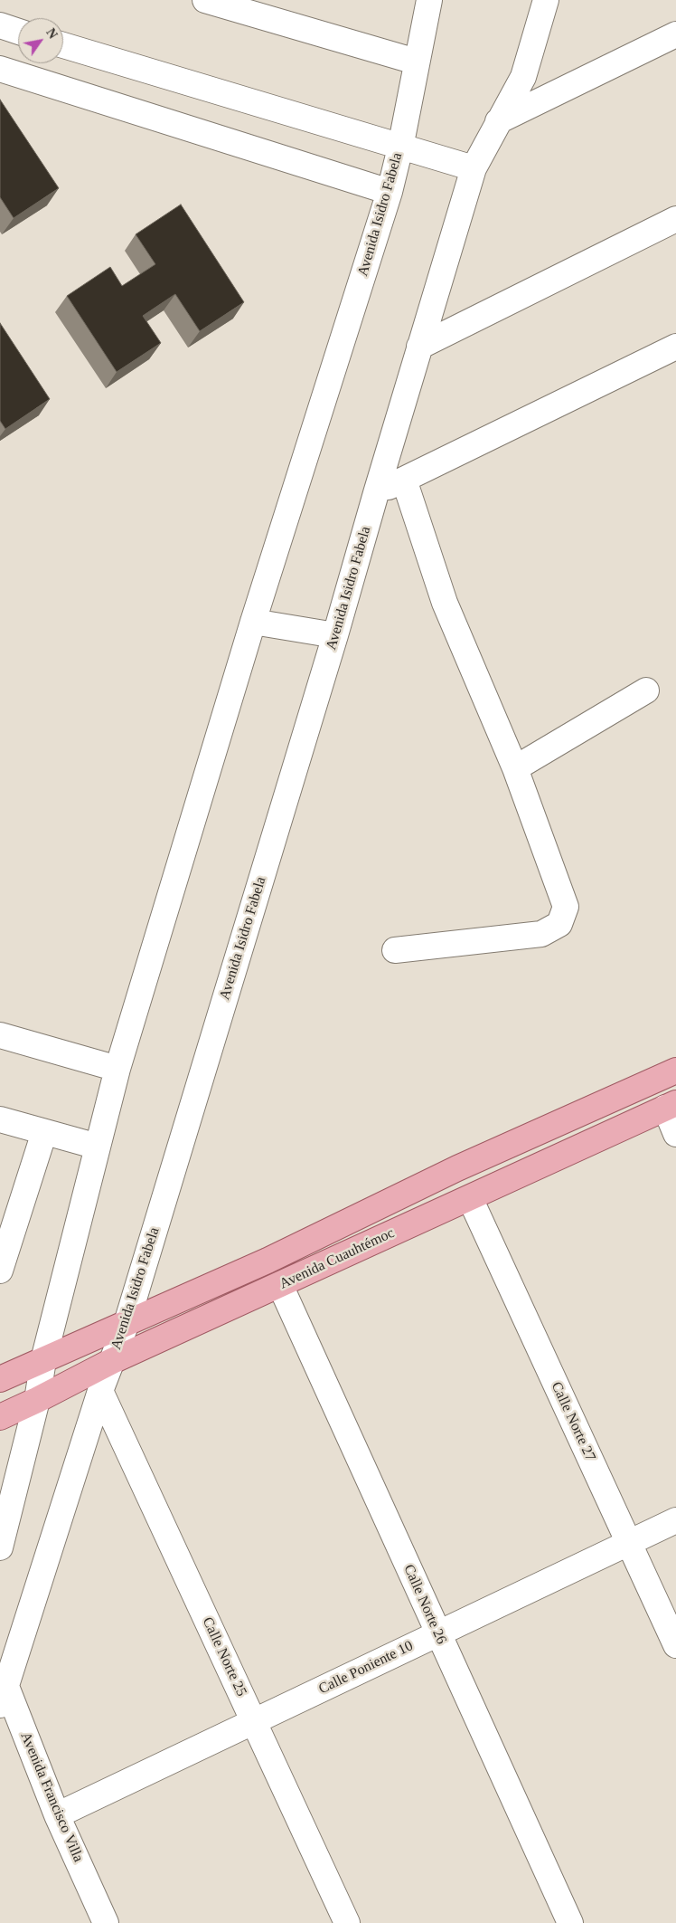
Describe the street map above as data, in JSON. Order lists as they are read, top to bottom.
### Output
{
  "streets": {
    "main road": ["Avenida Cuauhtémoc"],
    "street": [
      "Avenida Isidro Fabela",
      "Calle Norte 27",
      "Calle Norte 26",
      "Calle Norte 25",
      "Calle Poniente 10",
      "Avenida Francisco Villa"
    ]
  },
  "crossings": [
    ["Avenida Isidro Fabela", "Avenida Cuauhtémoc"],
    ["Avenida Isidro Fabela", "Calle Norte 25"],
    ["Avenida Isidro Fabela", "Avenida Francisco Villa"],
    ["Avenida Cuauhtémoc", "Calle Norte 27"],
    ["Avenida Cuauhtémoc", "Calle Norte 26"],
    ["Calle Norte 27", "Calle Poniente 10"],
    ["Calle Norte 26", "Calle Poniente 10"],
    ["Calle Norte 25", "Calle Poniente 10"],
    ["Calle Poniente 10", "Avenida Francisco Villa"]
  ],
  "north": "top right"
}
